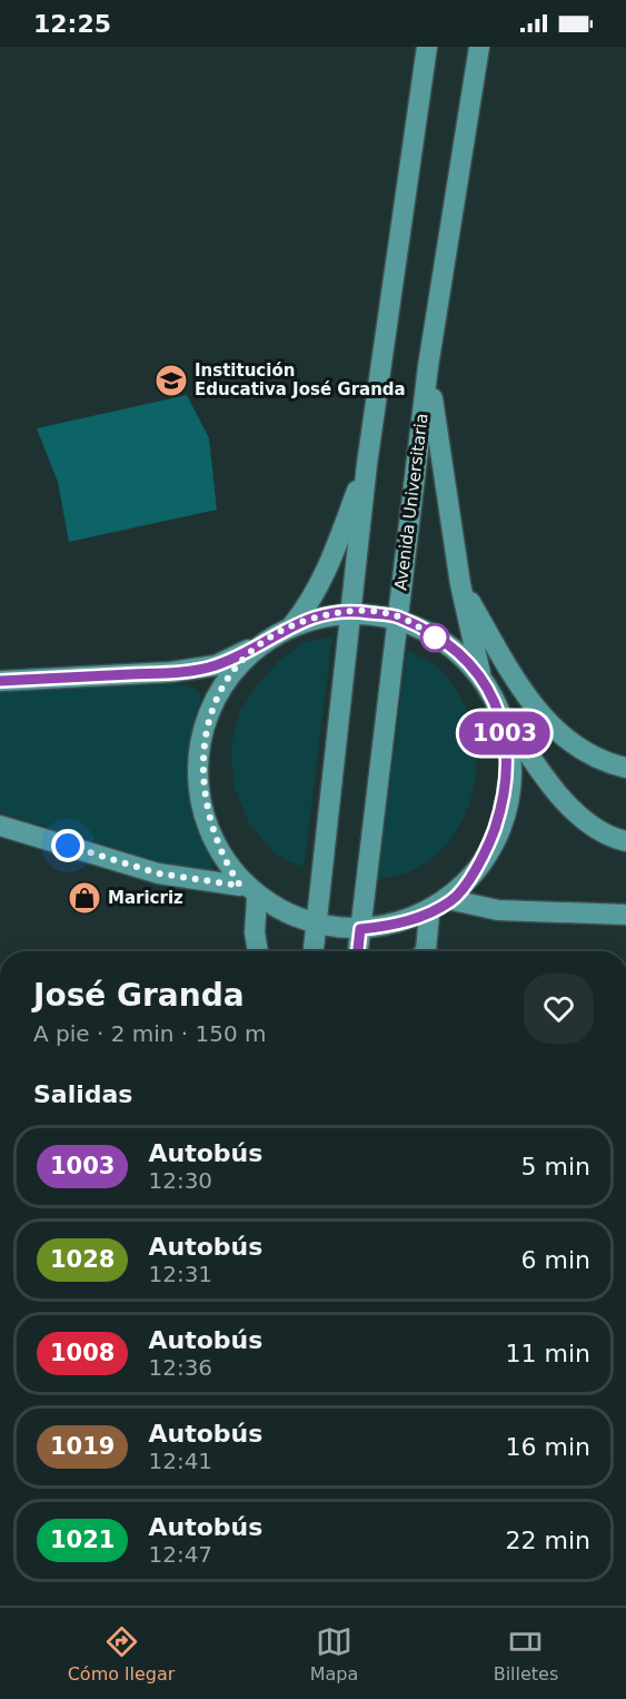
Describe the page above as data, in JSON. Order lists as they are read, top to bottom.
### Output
{
  "streets": {
    "main road": ["Avenida Universitaria"]
  },
  "places": {
    "school or university": ["Institución Educativa José Granda"],
    "shop": ["Maricriz"]
  },
  "lines": ["bus line 1003"],
  "page": {
    "status": "12:25",
    "on_map": "1003",
    "heading": [
      ["José Granda", "A pie · 2 min · 150 m"],
      "Salidas"
    ],
    "list": [
      {
        "mark": "1003",
        "name": "Autobús",
        "note": "12:30",
        "value": "5 min"
      },
      {
        "mark": "1028",
        "name": "Autobús",
        "note": "12:31",
        "value": "6 min"
      },
      {
        "mark": "1008",
        "name": "Autobús",
        "note": "12:36",
        "value": "11 min"
      },
      {
        "mark": "1019",
        "name": "Autobús",
        "note": "12:41",
        "value": "16 min"
      },
      {
        "mark": "1021",
        "name": "Autobús",
        "note": "12:47",
        "value": "22 min"
      }
    ],
    "tabs": ["Cómo llegar", "Mapa", "Billetes"]
  }
}
